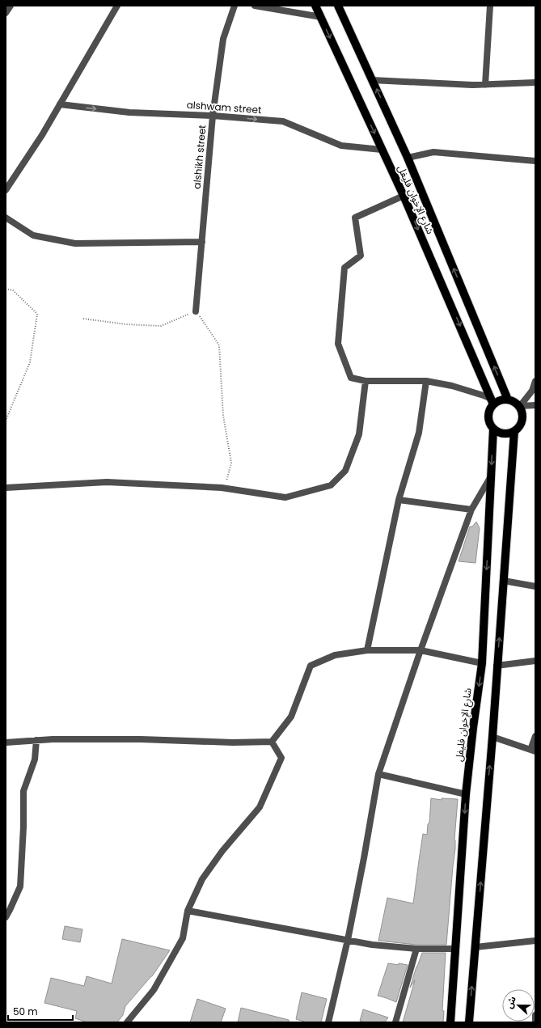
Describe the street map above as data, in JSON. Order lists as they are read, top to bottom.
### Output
{
  "streets": {
    "main road": ["شارع الإخوان فليفل"],
    "street": ["alshwam street", "alshikh street"]
  },
  "crossings": [
    ["alshwam street", "alshikh street"],
    ["alshwam street", "شارع الإخوان فليفل"]
  ],
  "one_way": ["alshwam street"],
  "scale_bar": "50 m",
  "north": "left"
}
